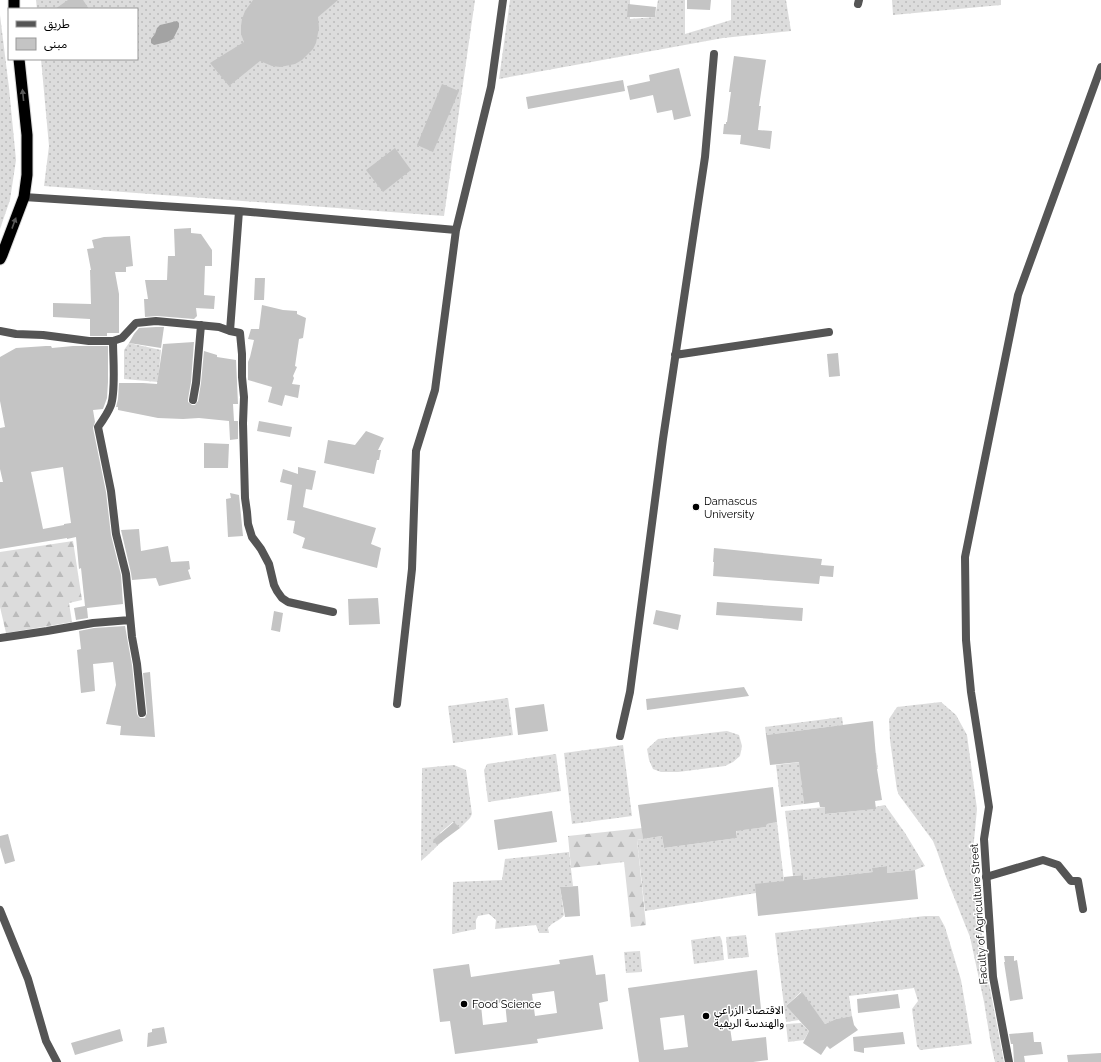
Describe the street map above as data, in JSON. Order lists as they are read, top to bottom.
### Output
{
  "streets": {
    "street": ["Faculty of Agriculture Street"]
  },
  "places": ["Damascus University", "Food Science", "الاقتصاد الزراعي والهندسة الريفية"],
  "legend": ["طريق", "مبنى"]
}
